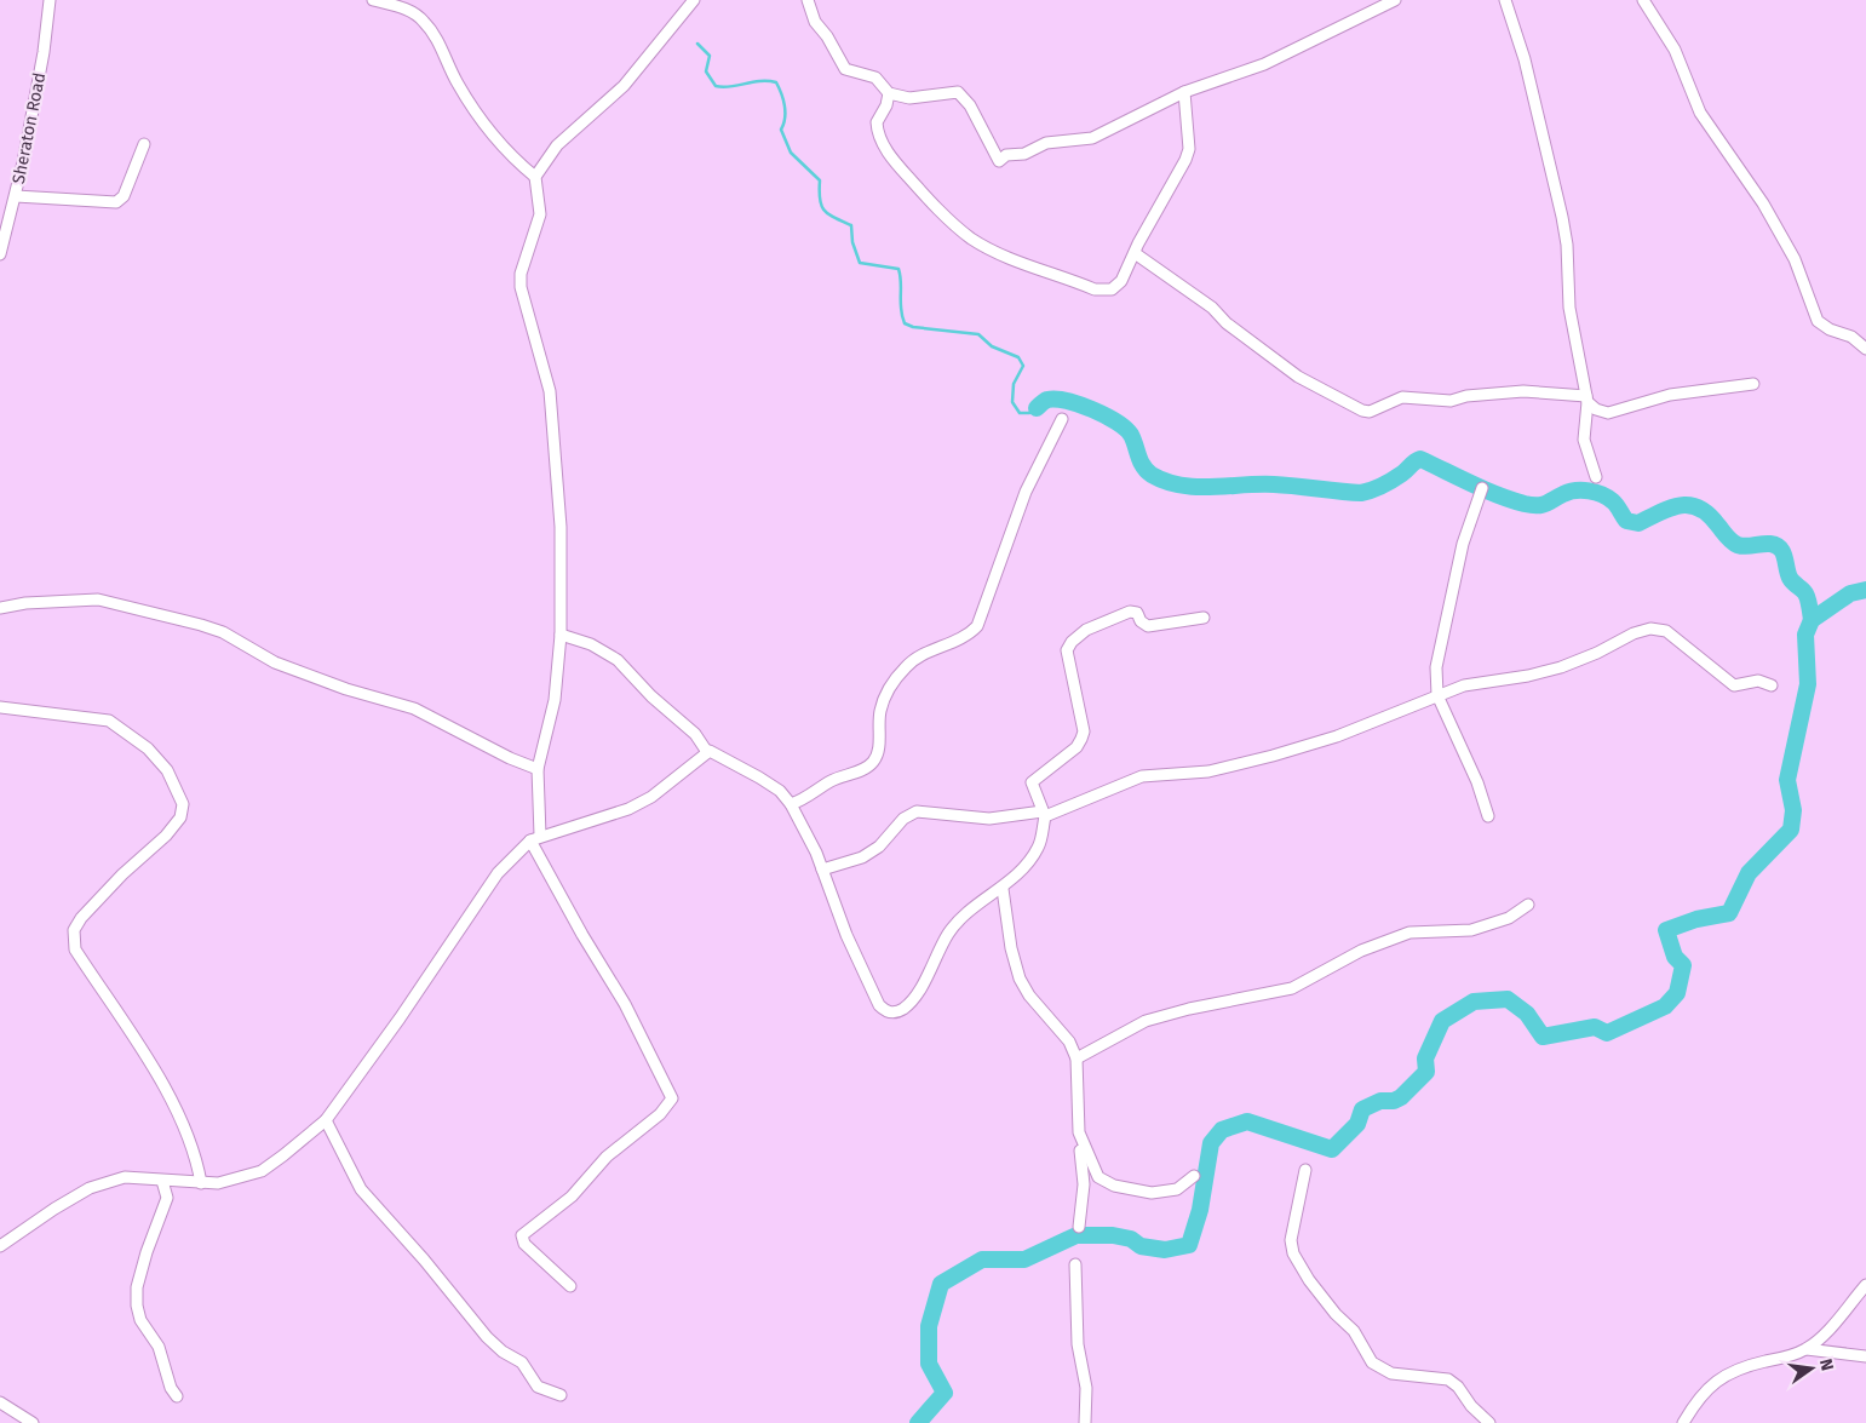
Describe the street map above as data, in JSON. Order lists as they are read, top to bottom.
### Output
{
  "streets": {
    "street": ["Sheraton Road"]
  },
  "north": "right"
}
